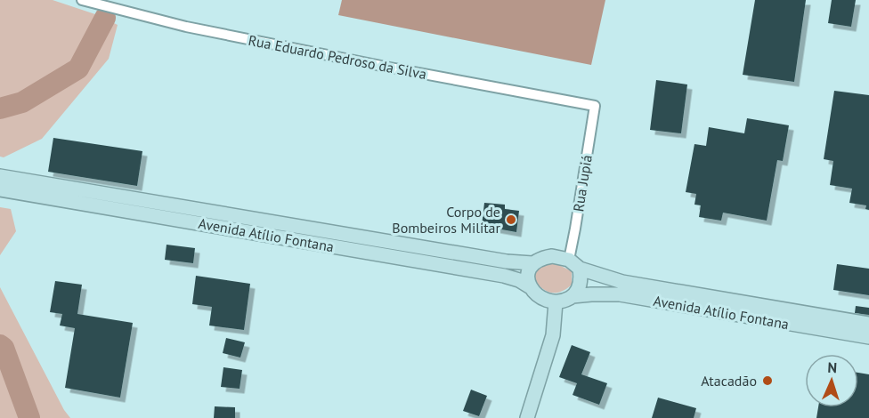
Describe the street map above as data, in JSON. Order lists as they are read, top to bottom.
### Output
{
  "streets": {
    "main road": ["Avenida Atílio Fontana"],
    "street": ["Rua Eduardo Pedroso da Silva", "Rua Jupiá"]
  },
  "crossings": [
    ["Rua Eduardo Pedroso da Silva", "Rua Jupiá"],
    ["Rua Jupiá", "Avenida Atílio Fontana"]
  ],
  "places": ["Corpo de Bombeiros Militar", "Atacadão"],
  "north": "top"
}
